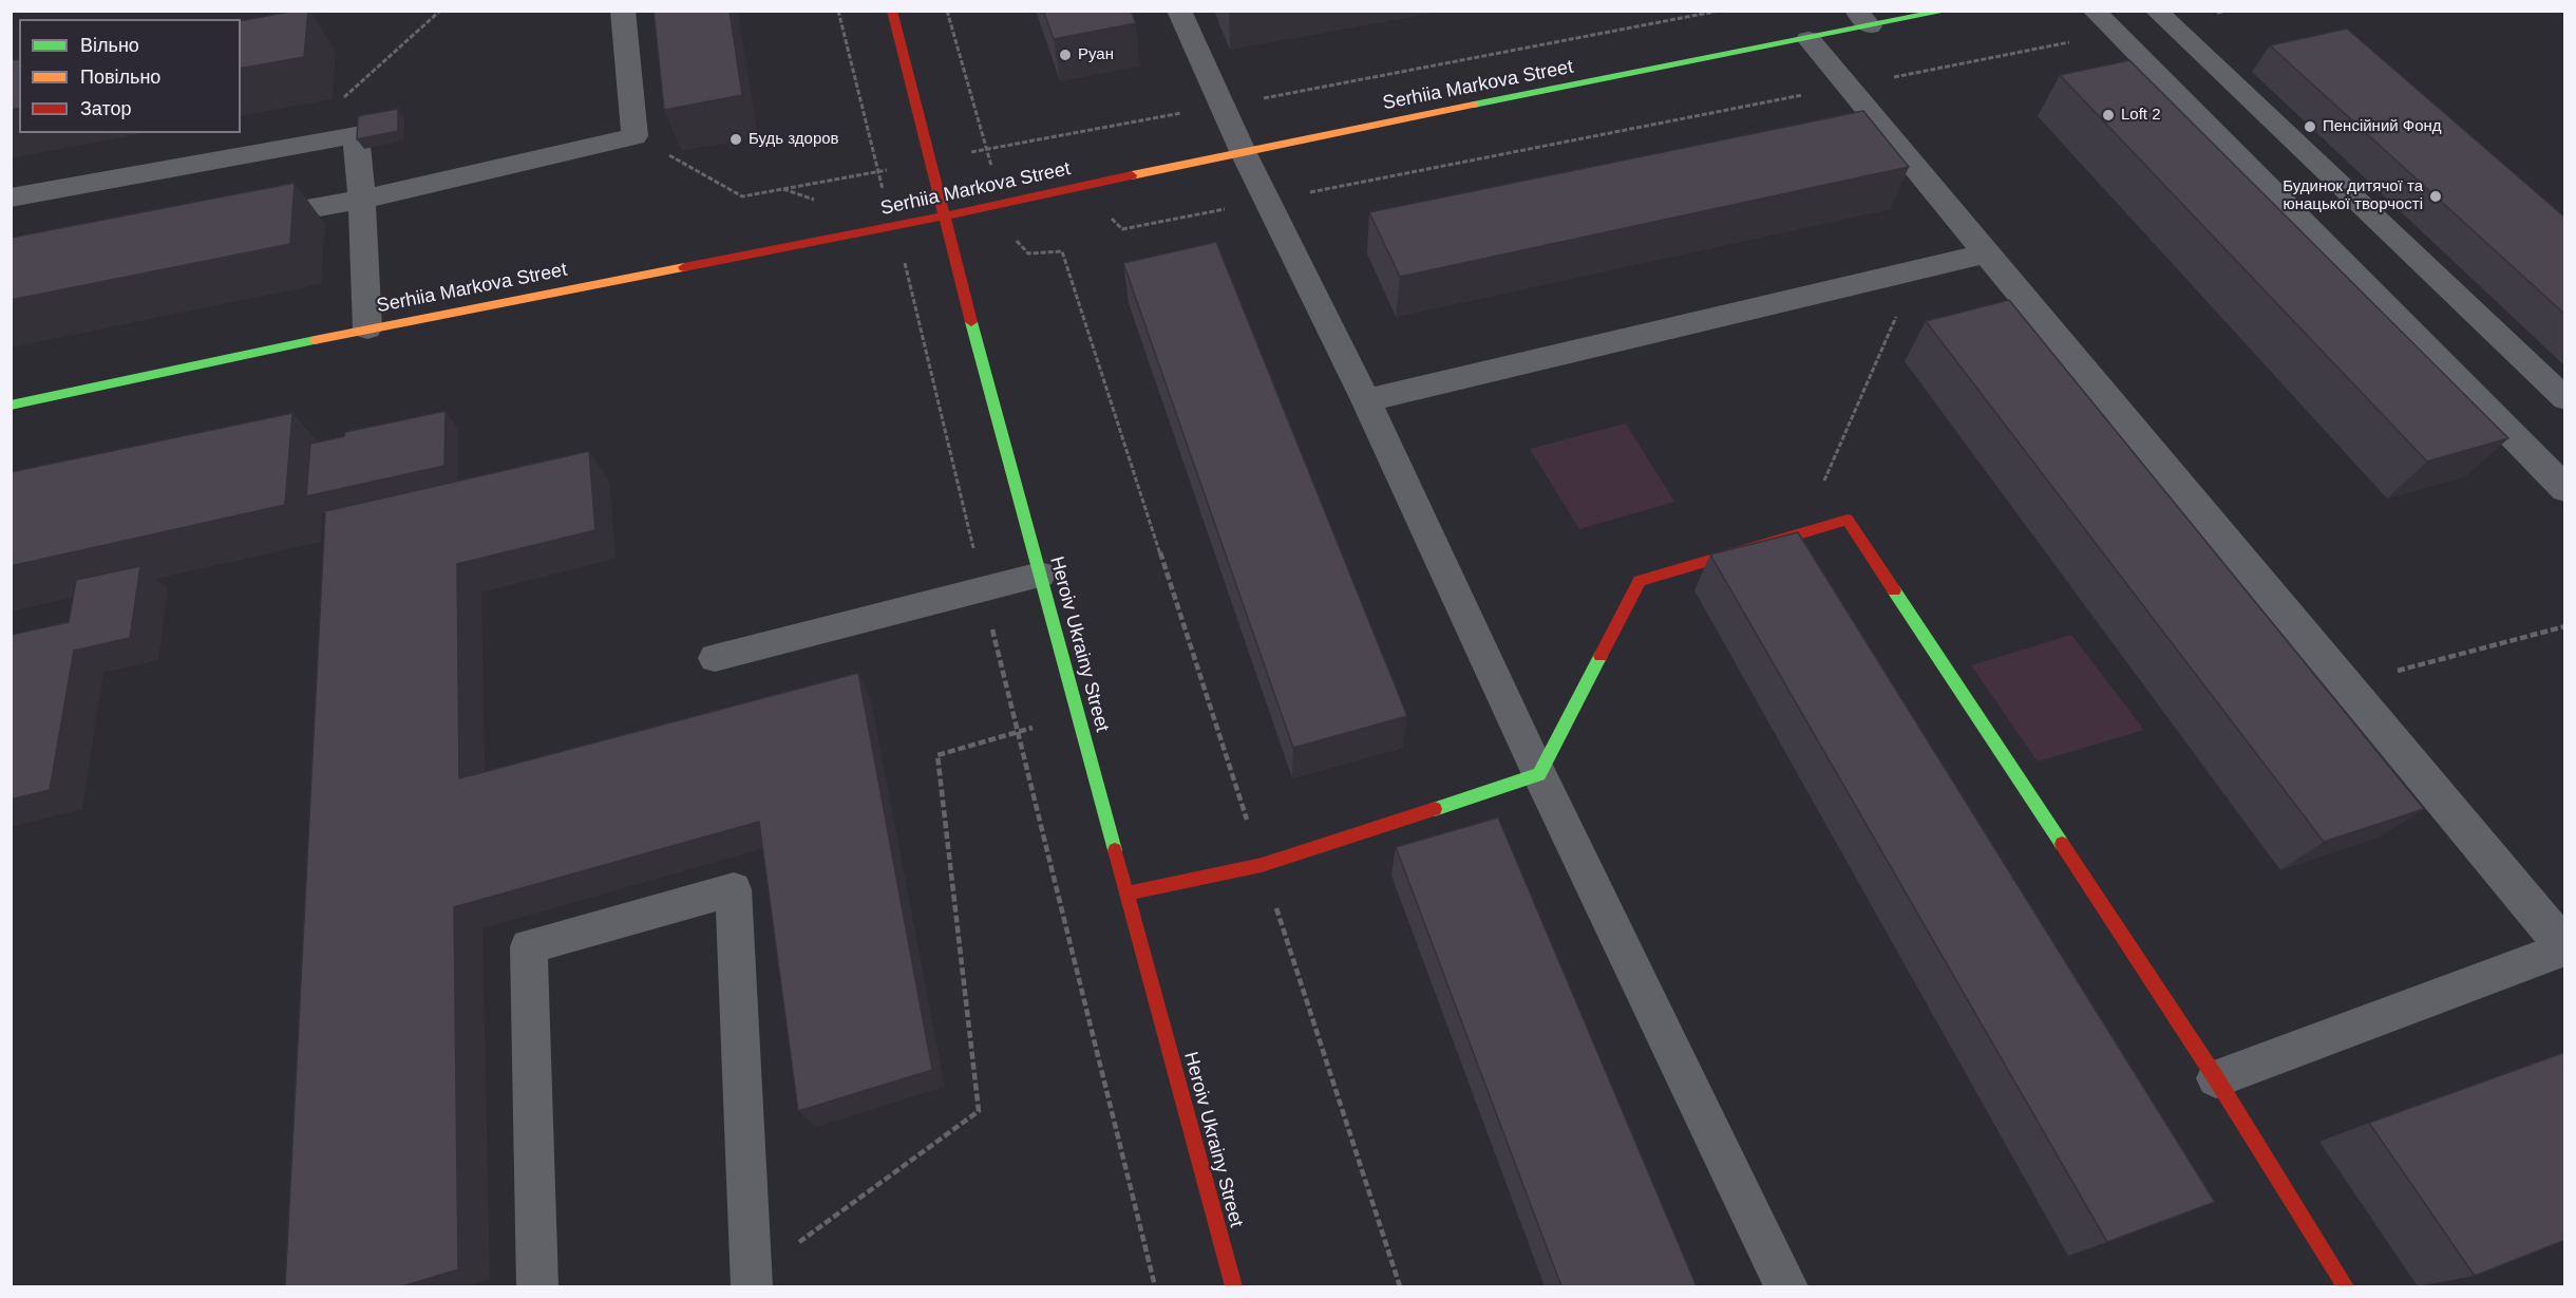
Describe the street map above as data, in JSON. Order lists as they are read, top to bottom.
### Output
{
  "streets": {
    "street": ["Serhiia Markova Street", "Heroiv Ukrainy Street"]
  },
  "crossings": [
    ["Serhiia Markova Street", "Heroiv Ukrainy Street"]
  ],
  "places": [
    "Руан",
    "Loft 2",
    "Пенсійний Фонд",
    "Будь здоров",
    "Будинок дитячої та юнацької творчості"
  ],
  "legend": ["Вільно", "Повільно", "Затор"]
}
